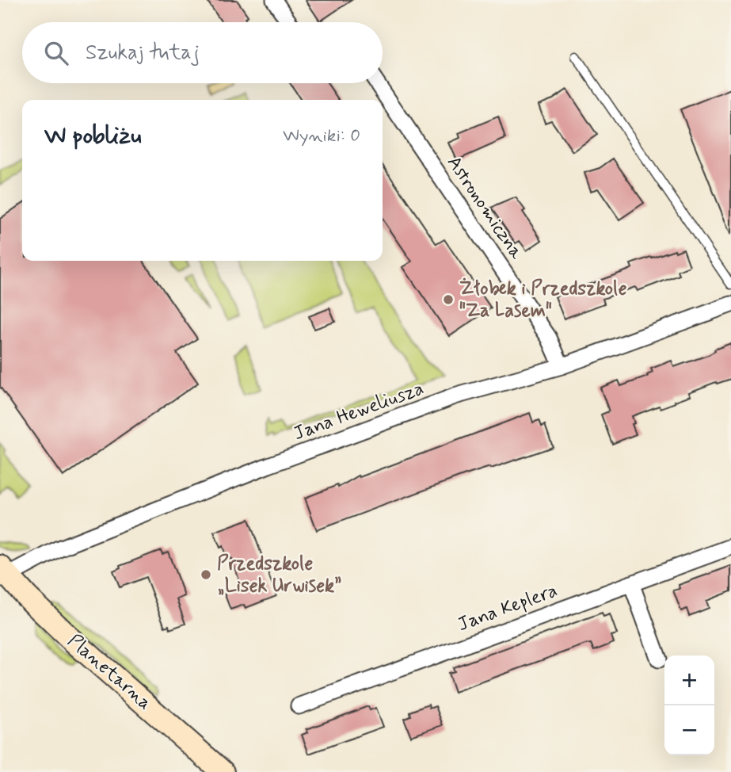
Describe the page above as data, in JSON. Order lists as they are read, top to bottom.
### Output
{
  "streets": {
    "street": [
      "Astronomiczna",
      "Jana Heweliusza",
      "Jana Keplera",
      "Planetarna"
    ]
  },
  "crossings": [
    ["Astronomiczna", "Jana Heweliusza"],
    ["Jana Heweliusza", "Planetarna"]
  ],
  "places": ["Żłobek i Przedszkole \"Za Lasem\"", "Przedszkole „Lisek Urwisek”"],
  "page": {
    "search": "Szukaj tutaj",
    "heading": ["W pobliżu", "Wyniki: 0"],
    "map_buttons": ["+", "−"]
  }
}
